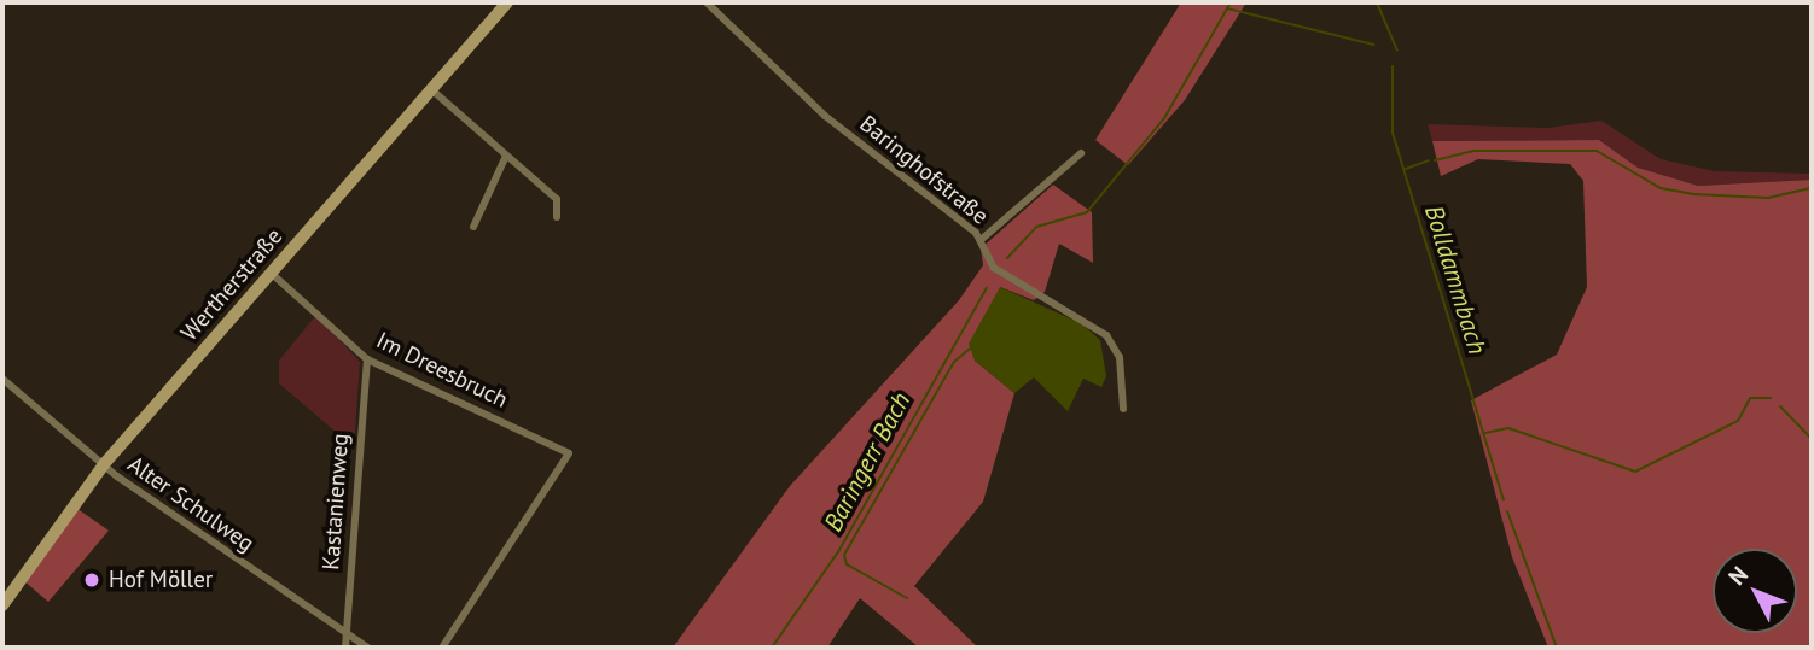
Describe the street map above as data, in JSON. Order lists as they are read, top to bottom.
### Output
{
  "streets": {
    "main road": ["Wertherstraße"],
    "street": [
      "Baringhofstraße",
      "Im Dreesbruch",
      "Kastanienweg",
      "Alter Schulweg"
    ]
  },
  "crossings": [
    ["Wertherstraße", "Im Dreesbruch"],
    ["Wertherstraße", "Alter Schulweg"],
    ["Im Dreesbruch", "Kastanienweg"],
    ["Kastanienweg", "Alter Schulweg"]
  ],
  "water": ["Bolldammbach", "Baringerr Bach"],
  "places": ["Hof Möller"],
  "north": "top left"
}
